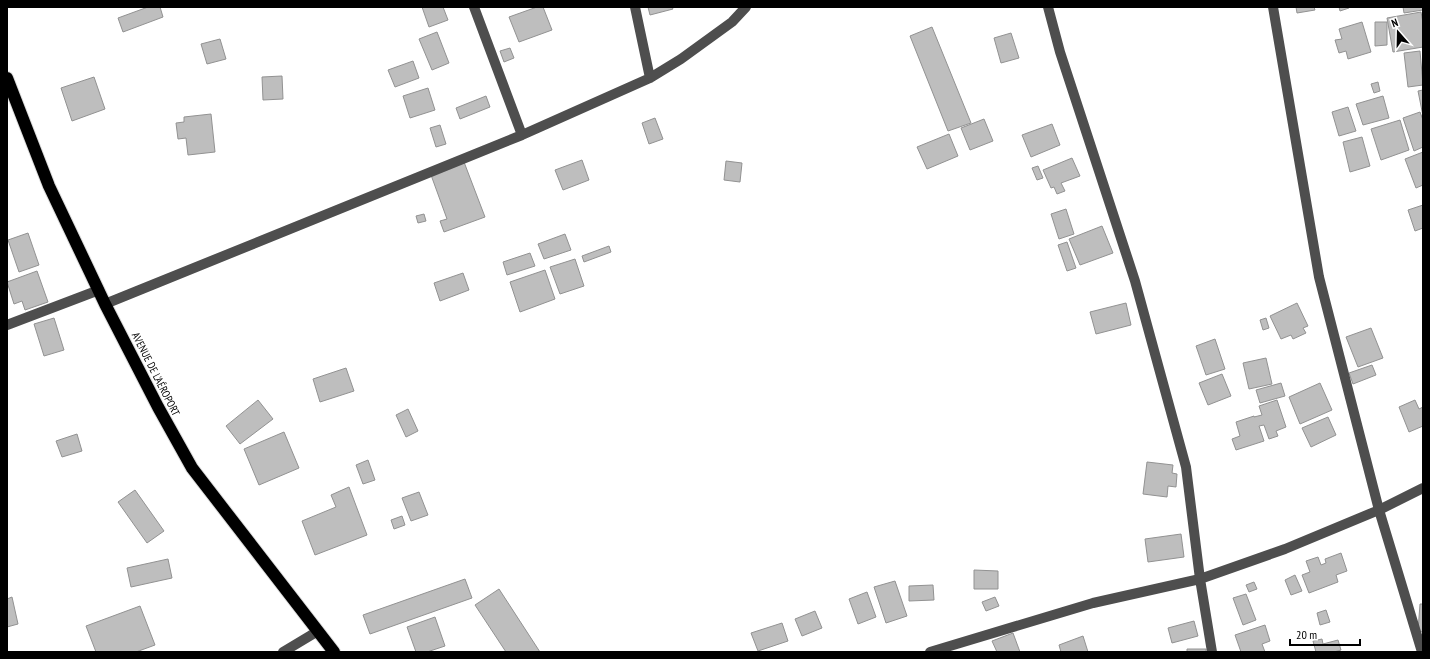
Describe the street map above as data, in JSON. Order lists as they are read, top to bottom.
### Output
{
  "streets": {
    "highway": ["AVENUE DE L'AÉROPORT"]
  },
  "scale_bar": "20 m",
  "north": "top"
}
